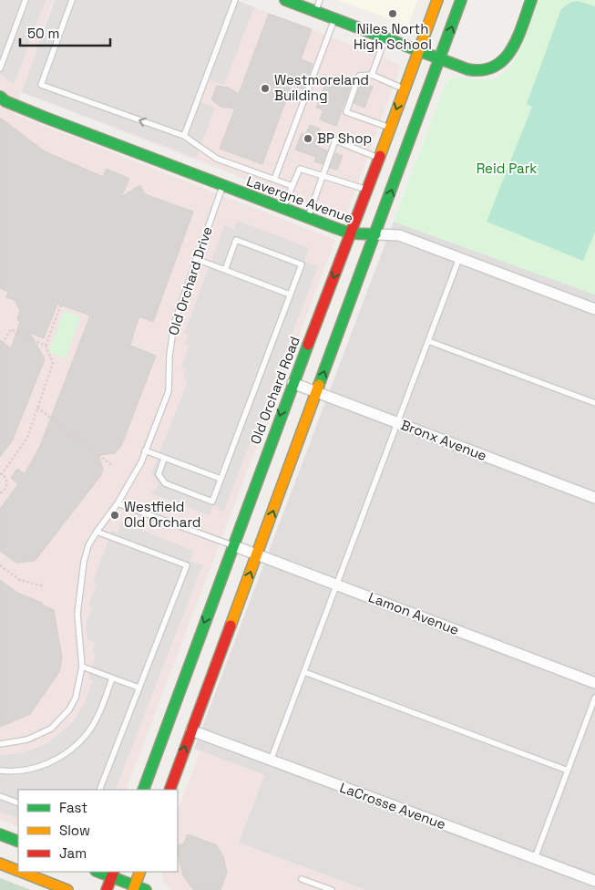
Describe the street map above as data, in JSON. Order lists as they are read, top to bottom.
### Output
{
  "streets": {
    "main road": ["Lavergne Avenue", "Old Orchard Road"],
    "street": ["Bronx Avenue", "Lamon Avenue", "LaCrosse Avenue"],
    "lane": ["Old Orchard Drive"]
  },
  "crossings": [
    ["Lavergne Avenue", "Old Orchard Drive"],
    ["Lavergne Avenue", "Old Orchard Road"],
    ["Old Orchard Road", "Bronx Avenue"],
    ["Old Orchard Road", "Lamon Avenue"]
  ],
  "parks": ["Reid Park"],
  "places": [
    "Niles North High School",
    "Westmoreland Building",
    "BP Shop",
    "Westfield Old Orchard"
  ],
  "legend": ["Fast", "Slow", "Jam"],
  "scale_bar": "50 m"
}
